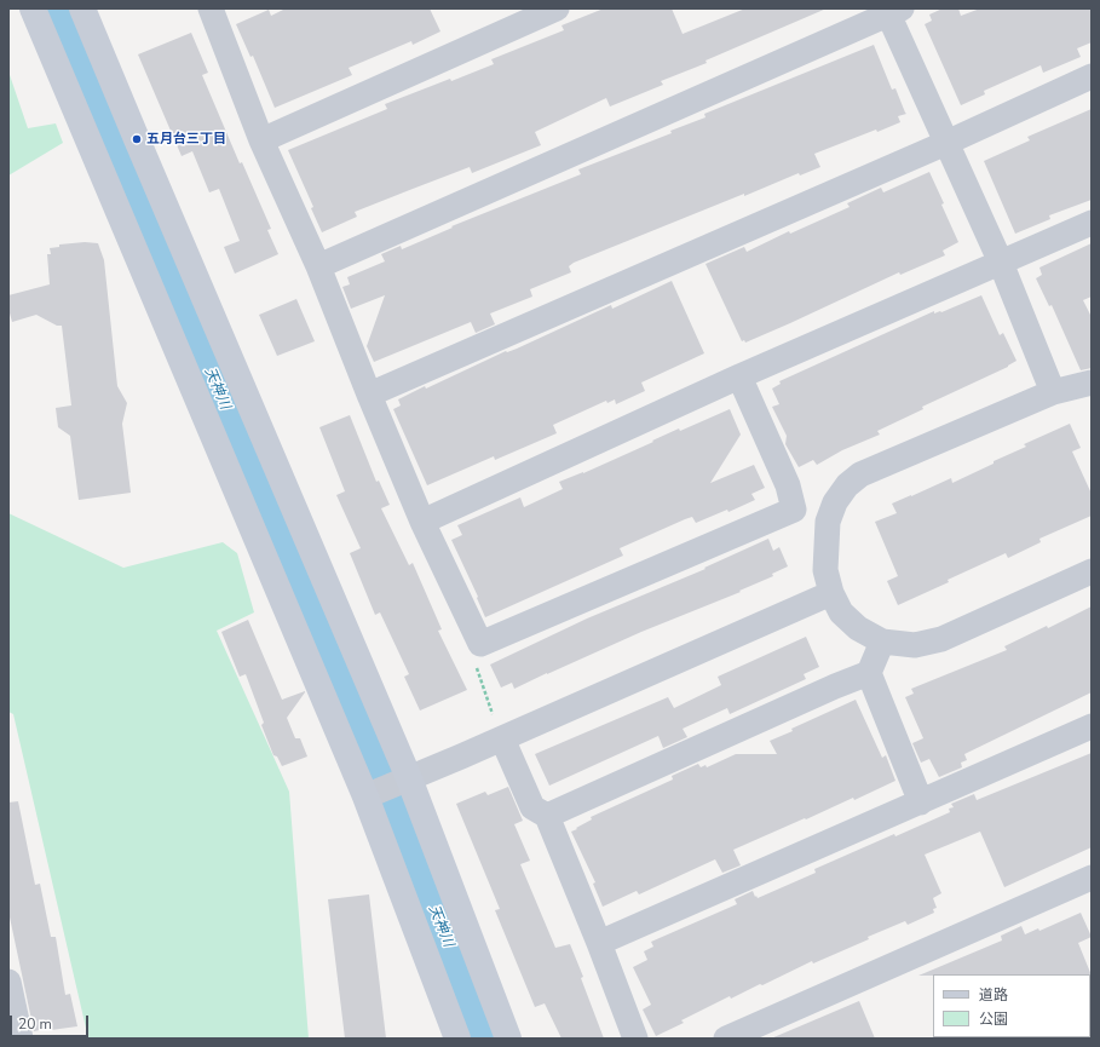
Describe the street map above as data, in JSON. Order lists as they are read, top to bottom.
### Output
{
  "water": ["天神川"],
  "places": ["五月台三丁目"],
  "legend": ["道路", "公園"],
  "scale_bar": "20 m"
}
